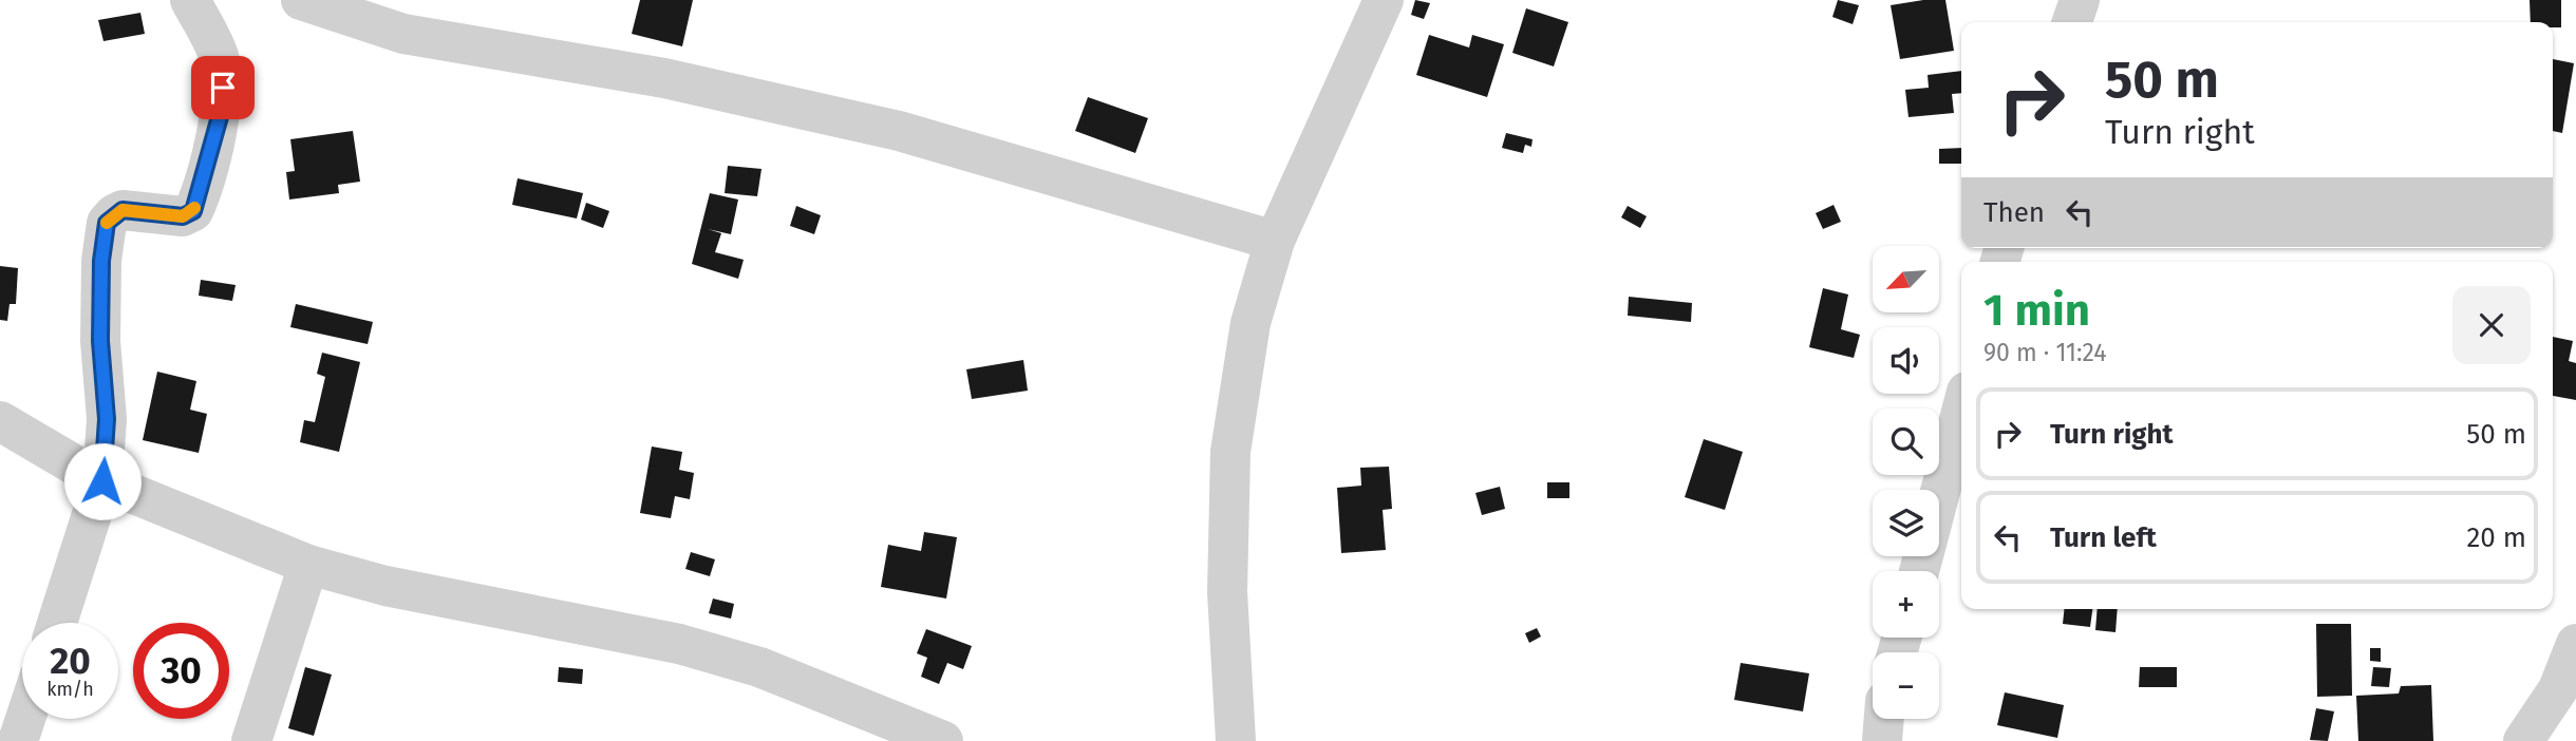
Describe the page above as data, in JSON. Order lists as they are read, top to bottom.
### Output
{
  "north": "bottom left",
  "page": {
    "turn": ["50 m", "Turn right"],
    "then": "Then",
    "map_buttons": ["+", "−"],
    "heading": ["1 min", "90 m · 11:24"],
    "list": [
      {
        "name": "Turn right",
        "value": "50 m"
      },
      {
        "name": "Turn left",
        "value": "20 m"
      }
    ],
    "speed": "20 km/h",
    "limit": "30"
  }
}
